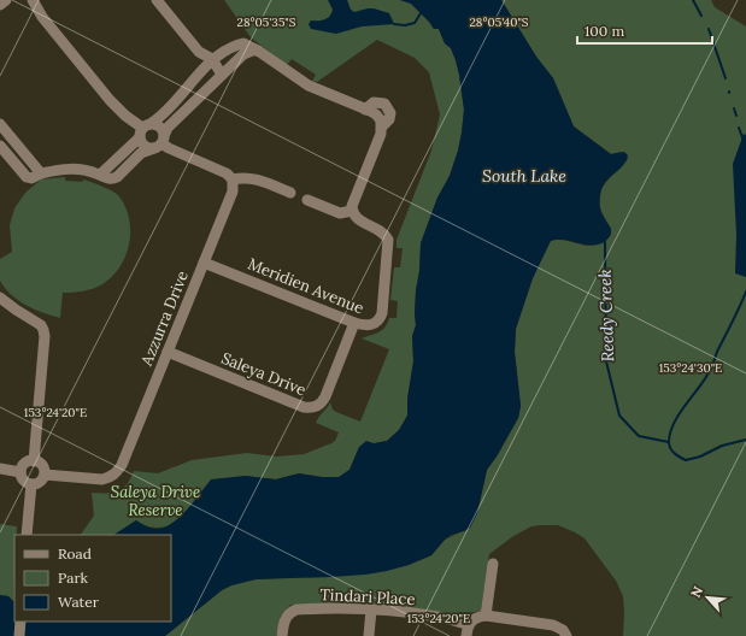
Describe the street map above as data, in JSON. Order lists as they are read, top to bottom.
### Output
{
  "streets": {
    "street": [
      "Meridien Avenue",
      "Azzurra Drive",
      "Saleya Drive",
      "Tindari Place"
    ]
  },
  "crossings": [
    ["Meridien Avenue", "Azzurra Drive"],
    ["Meridien Avenue", "Saleya Drive"],
    ["Azzurra Drive", "Saleya Drive"]
  ],
  "water": ["South Lake", "Reedy Creek"],
  "parks": ["Saleya Drive Reserve"],
  "legend": ["Road", "Park", "Water"],
  "scale_bar": "100 m",
  "north": "top left",
  "coordinates": [
    "28°05'35\"S",
    "28°05'40\"S",
    "153°24'30\"E",
    "153°24'20\"E"
  ]
}
